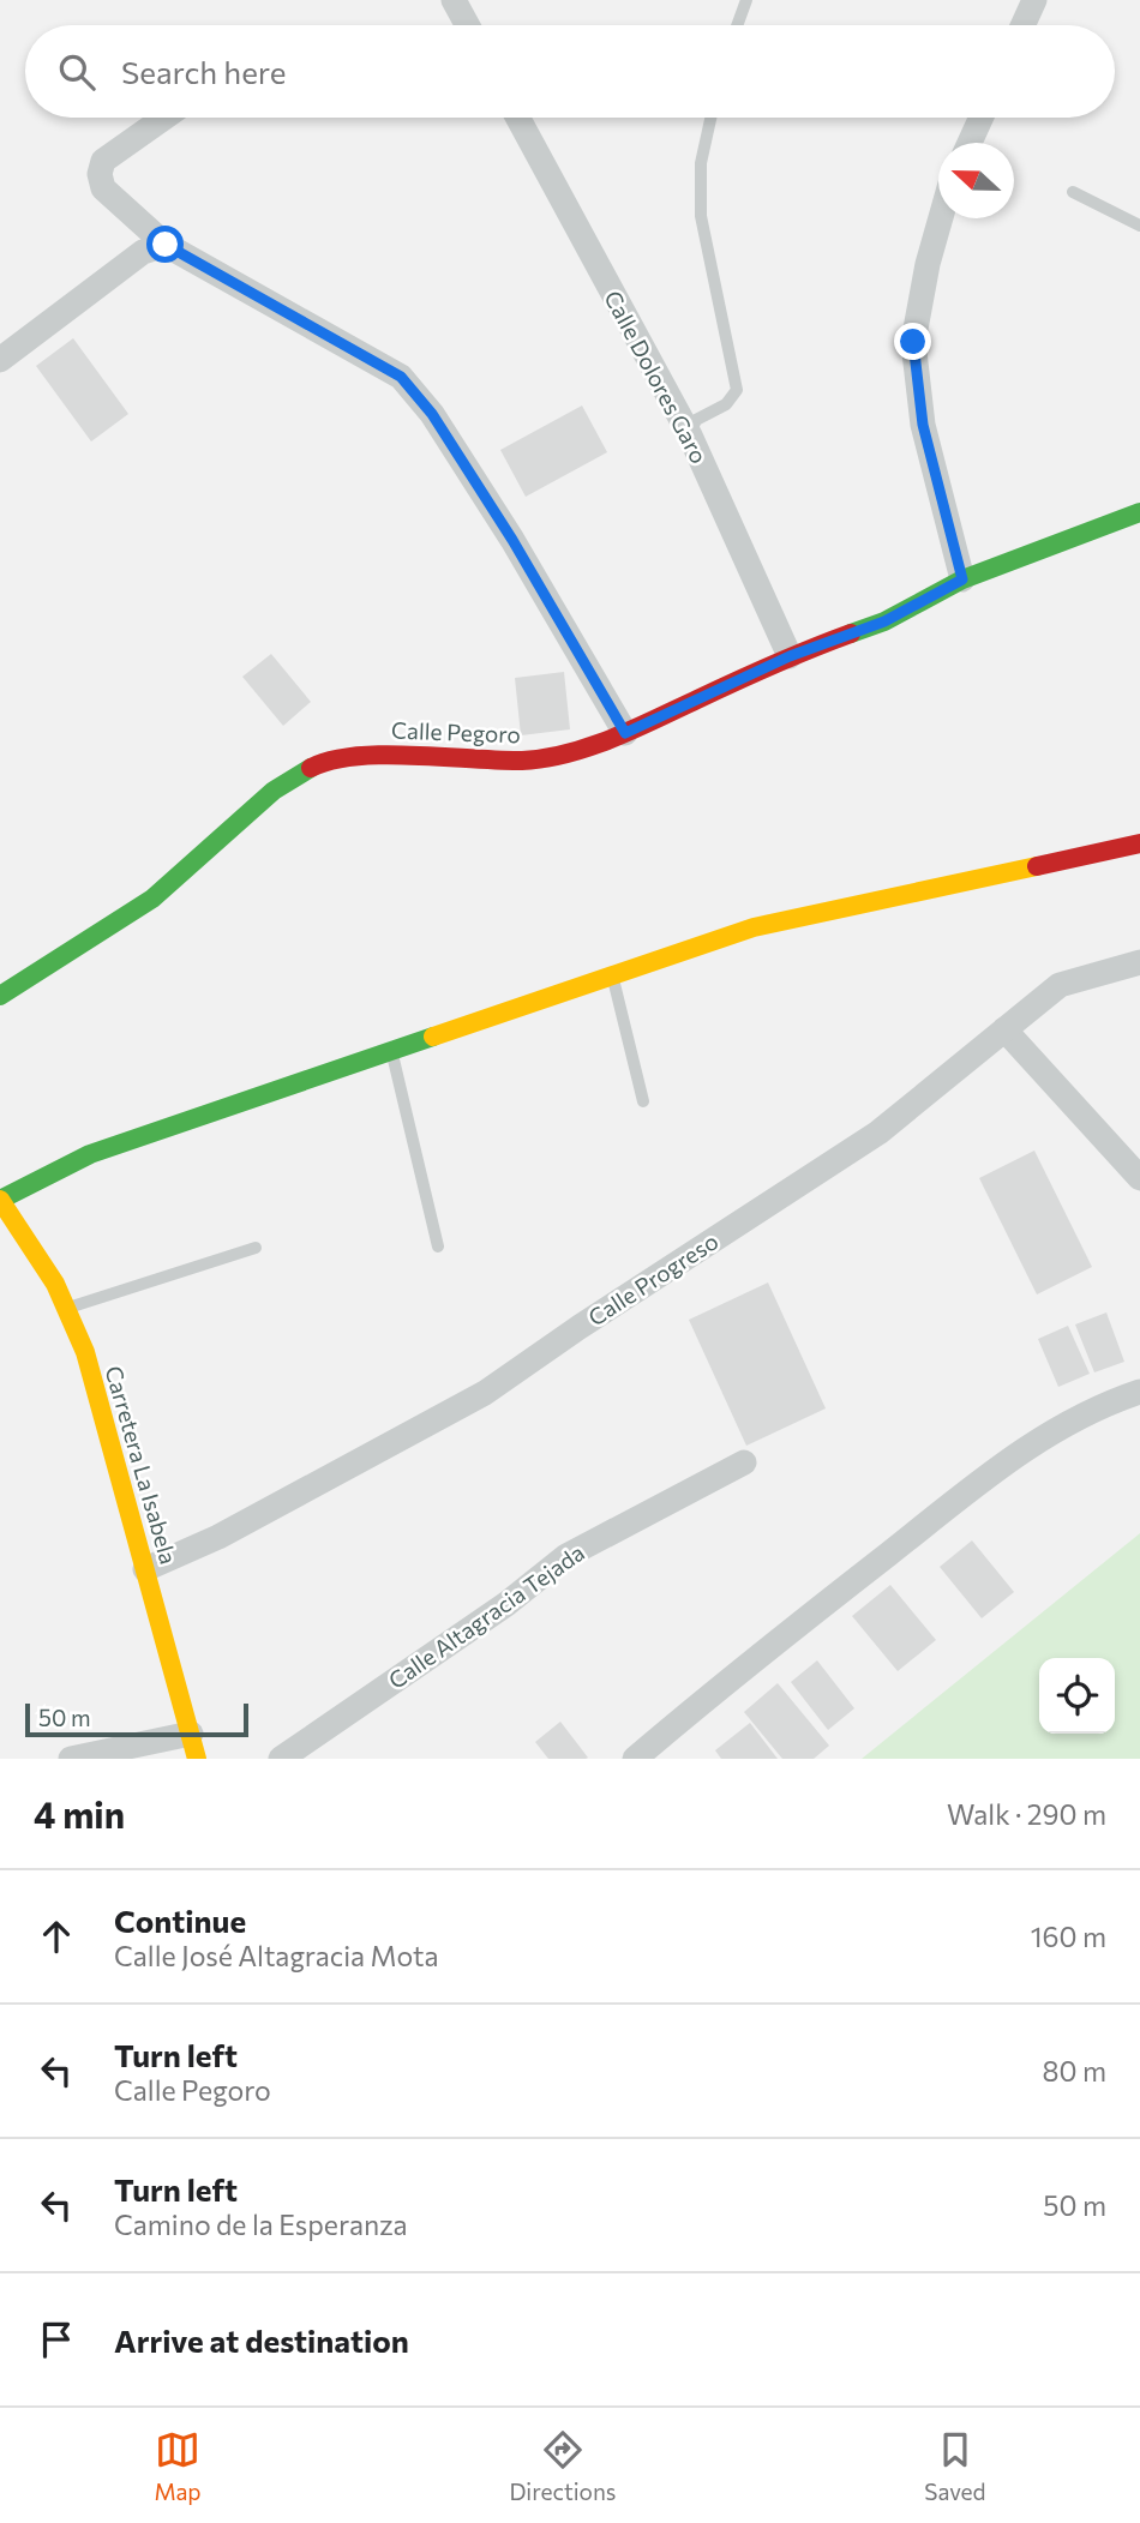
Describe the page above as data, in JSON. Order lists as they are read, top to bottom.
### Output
{
  "streets": {
    "street": [
      "Calle Dolores Garo",
      "Calle Pegoro",
      "Calle Progreso",
      "Carretera La Isabela",
      "Calle Altagracia Tejada"
    ]
  },
  "crossings": [
    ["Calle Dolores Garo", "Calle Pegoro"],
    ["Calle Progreso", "Carretera La Isabela"]
  ],
  "scale_bar": "50 m",
  "north": "left",
  "page": {
    "search": "Search here",
    "scale": "50 m",
    "heading": ["4 min", "Walk · 290 m"],
    "list": [
      ["Continue", "Calle José Altagracia Mota", "160 m"],
      ["Turn left", "Calle Pegoro", "80 m"],
      ["Turn left", "Camino de la Esperanza", "50 m"],
      "Arrive at destination"
    ],
    "nav": ["Map", "Directions", "Saved"]
  }
}
